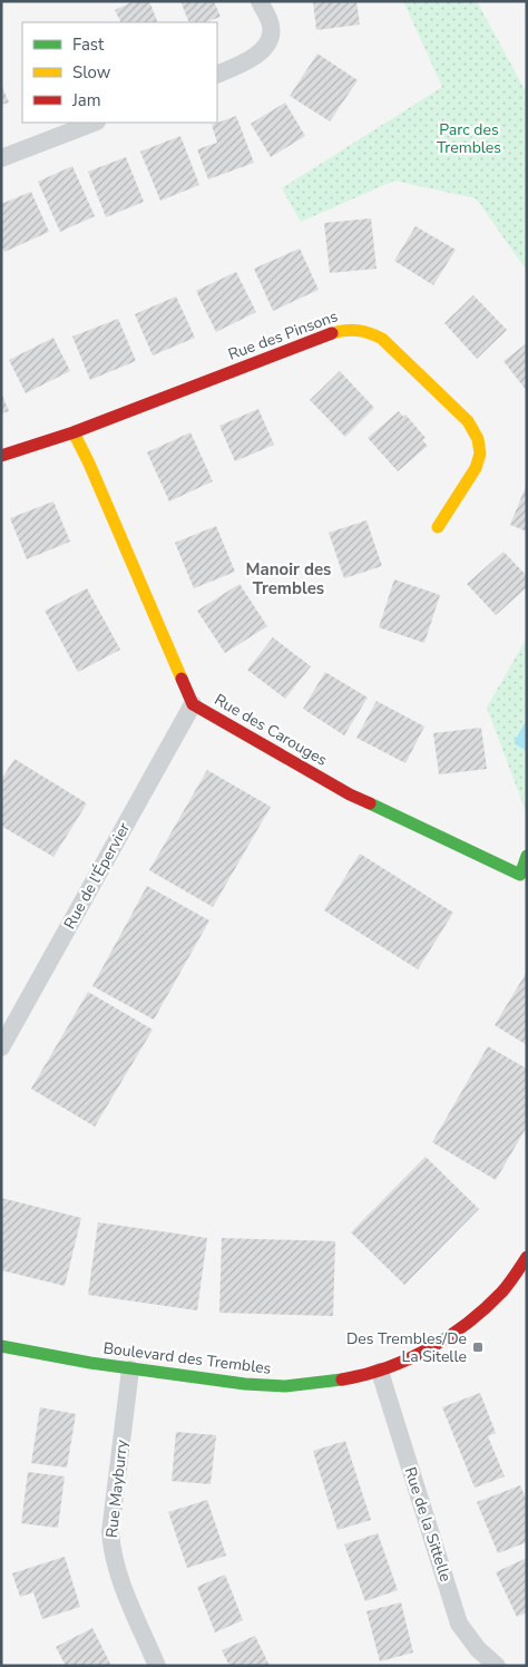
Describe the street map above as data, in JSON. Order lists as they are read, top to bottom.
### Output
{
  "streets": {
    "street": [
      "Rue des Pinsons",
      "Rue des Carouges",
      "Rue de l'Épervier",
      "Boulevard des Trembles",
      "Rue Mayburry",
      "Rue de la Sittelle"
    ]
  },
  "crossings": [
    ["Rue des Pinsons", "Rue des Carouges"],
    ["Rue des Carouges", "Rue de l'Épervier"],
    ["Boulevard des Trembles", "Rue Mayburry"],
    ["Boulevard des Trembles", "Rue de la Sittelle"]
  ],
  "districts": ["Manoir des Trembles"],
  "parks": ["Parc des Trembles"],
  "places": {
    "transit": ["Des Trembles/De La Sitelle"]
  },
  "legend": ["Fast", "Slow", "Jam"]
}
